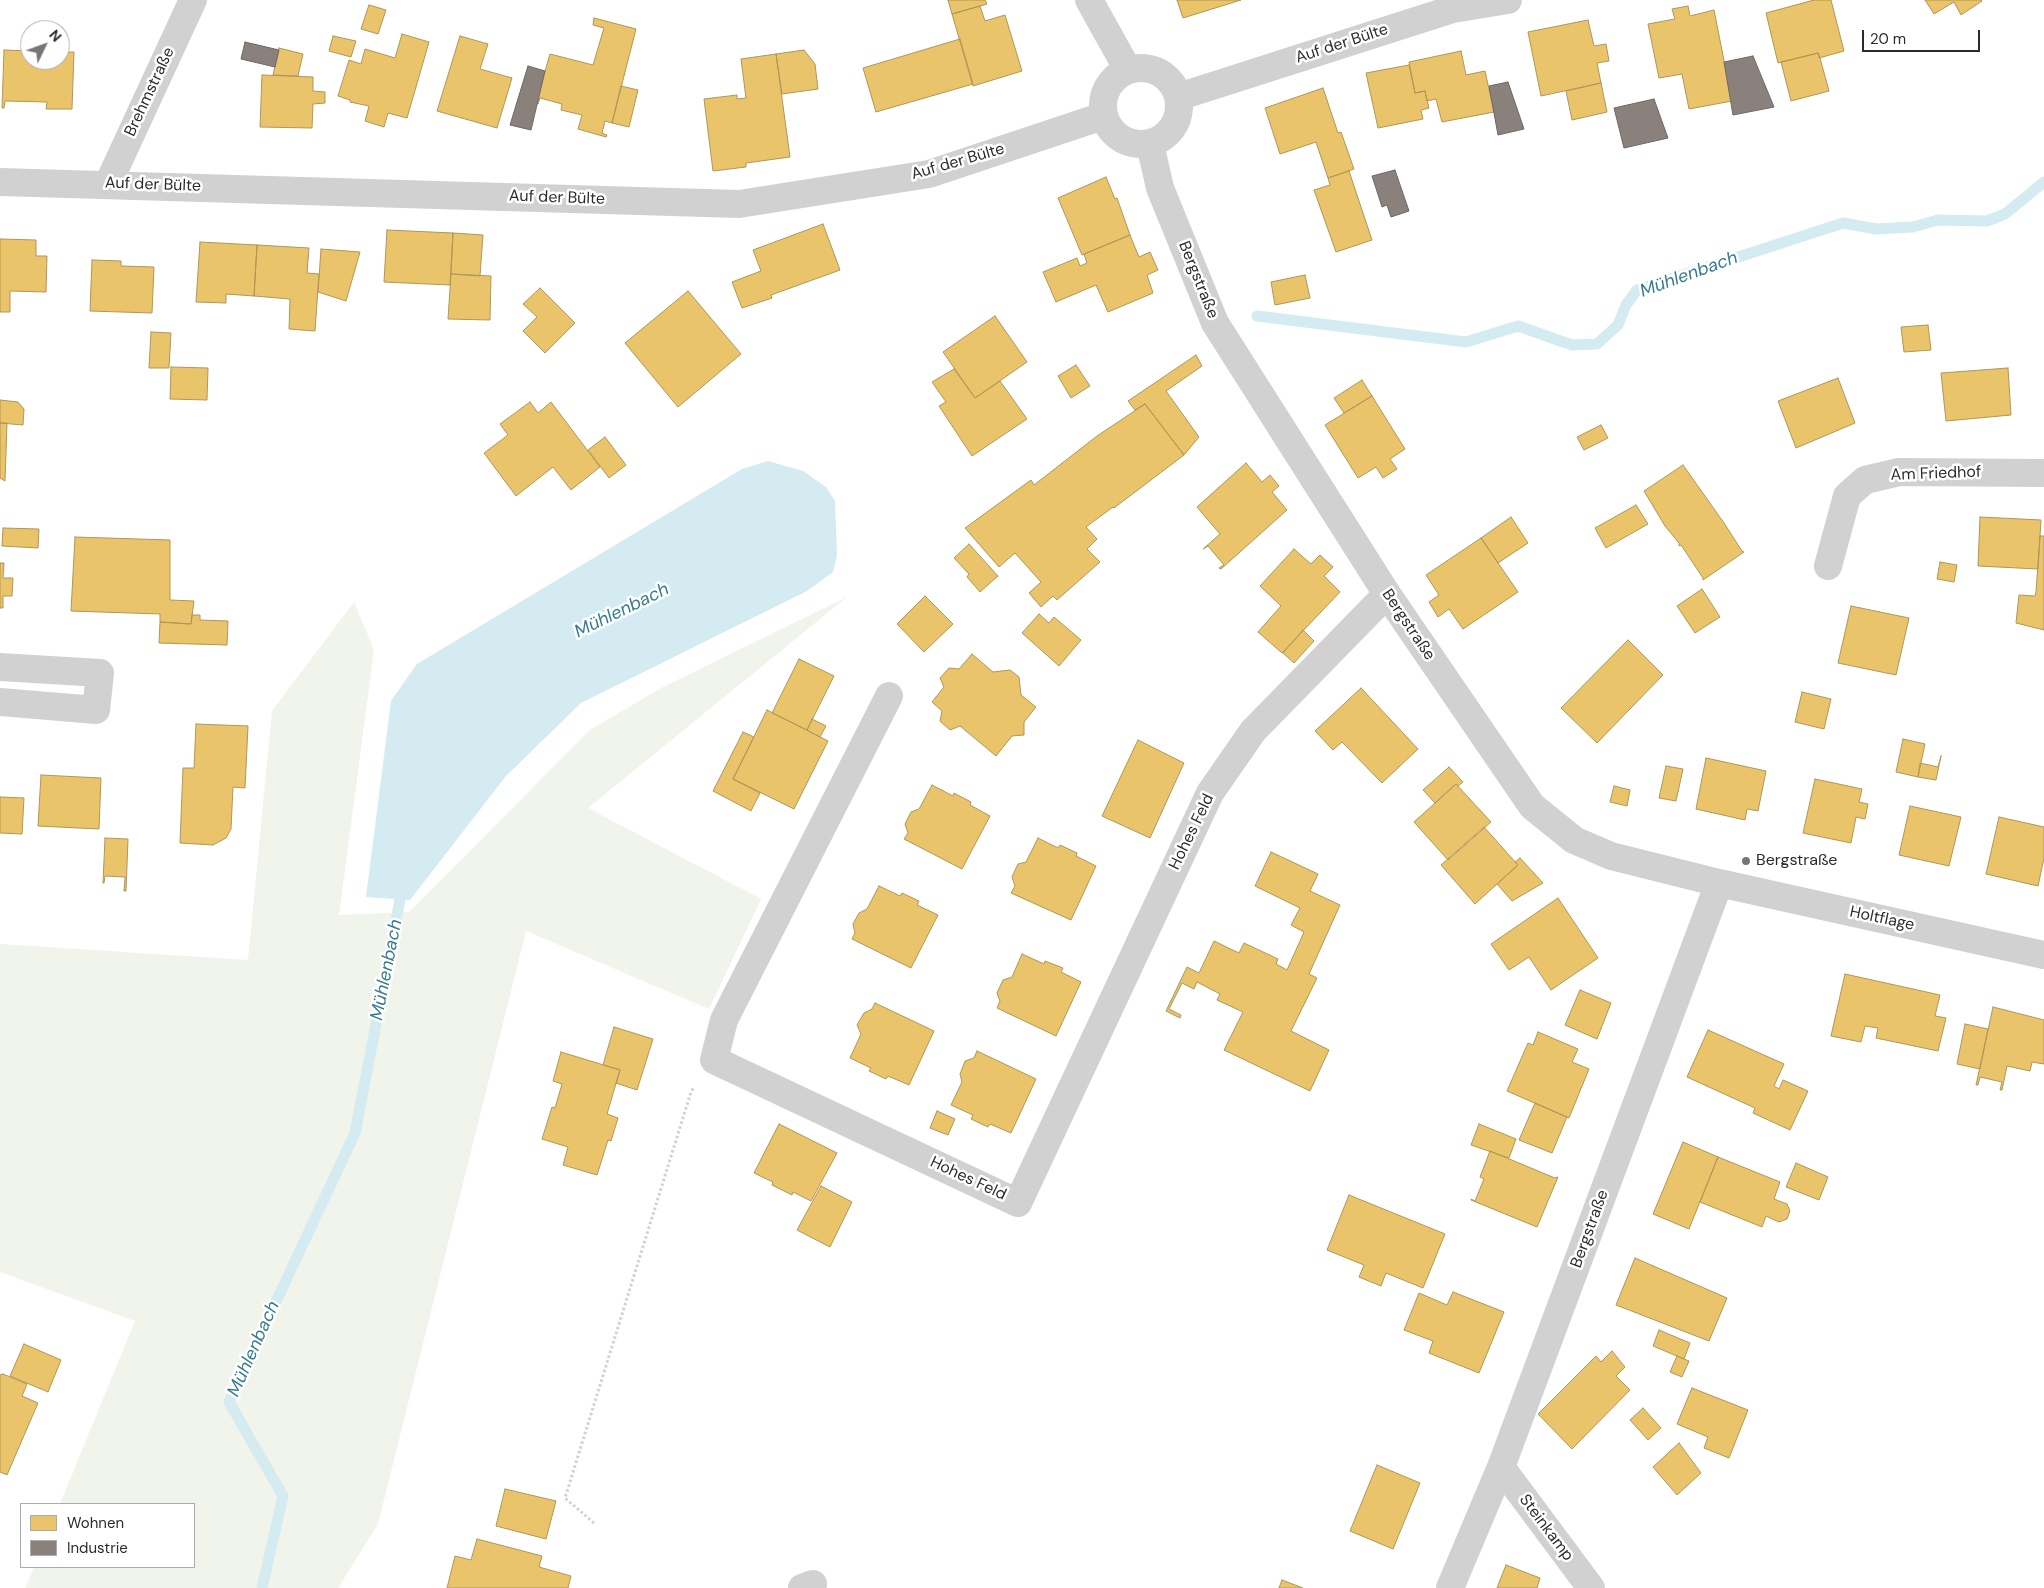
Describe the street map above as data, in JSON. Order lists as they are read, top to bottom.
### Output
{
  "streets": {
    "street": [
      "Auf der Bülte",
      "Brehmstraße",
      "Bergstraße",
      "Am Friedhof",
      "Hohes Feld",
      "Holtflage",
      "Steinkamp"
    ]
  },
  "crossings": [
    ["Auf der Bülte", "Brehmstraße"],
    ["Auf der Bülte", "Bergstraße"],
    ["Bergstraße", "Hohes Feld"],
    ["Bergstraße", "Holtflage"],
    ["Bergstraße", "Steinkamp"]
  ],
  "water": ["Mühlenbach"],
  "places": ["Bergstraße"],
  "legend": ["Wohnen", "Industrie"],
  "scale_bar": "20 m",
  "north": "top right"
}
